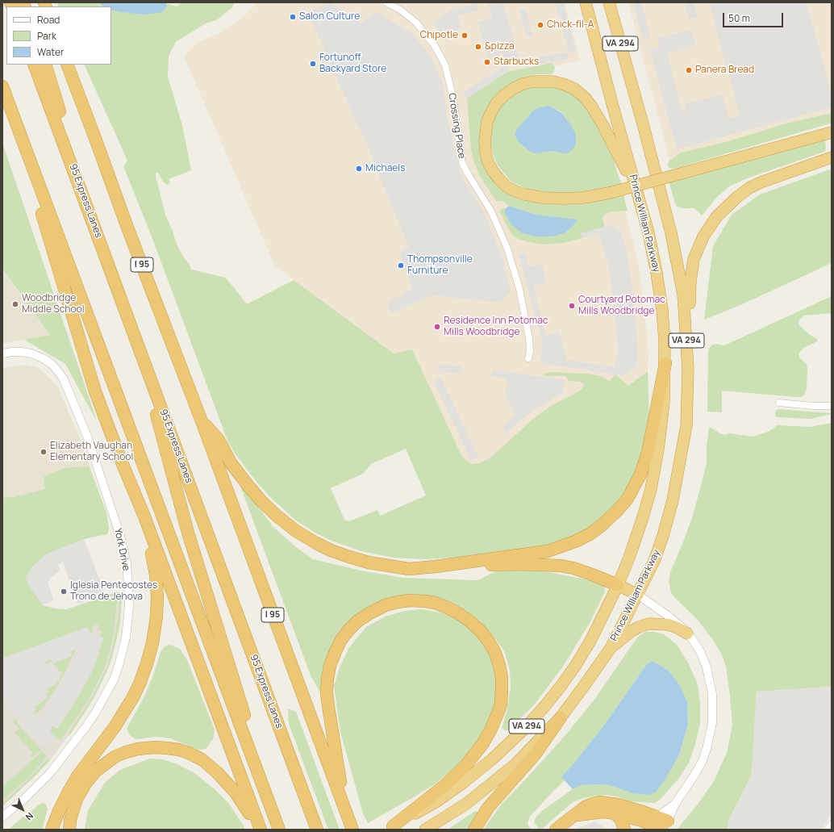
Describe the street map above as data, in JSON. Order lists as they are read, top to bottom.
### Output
{
  "streets": {
    "highway": [
      "VA 294",
      "95 Express Lanes",
      "Prince William Parkway",
      "I 95"
    ],
    "street": ["Crossing Place", "York Drive"]
  },
  "places": [
    "Salon Culture",
    "Chick-fil-A",
    "Chipotle",
    "&pizza",
    "Starbucks",
    "Fortunoff Backyard Store",
    "Panera Bread",
    "Michaels",
    "Thompsonville Furniture",
    "Woodbridge Middle School",
    "Courtyard Potomac Mills Woodbridge",
    "Residence Inn Potomac Mills Woodbridge",
    "Elizabeth Vaughan Elementary School",
    "Iglesia Pentecostes Trono de Jehova"
  ],
  "legend": ["Road", "Park", "Water"],
  "scale_bar": "50 m",
  "north": "bottom right"
}
